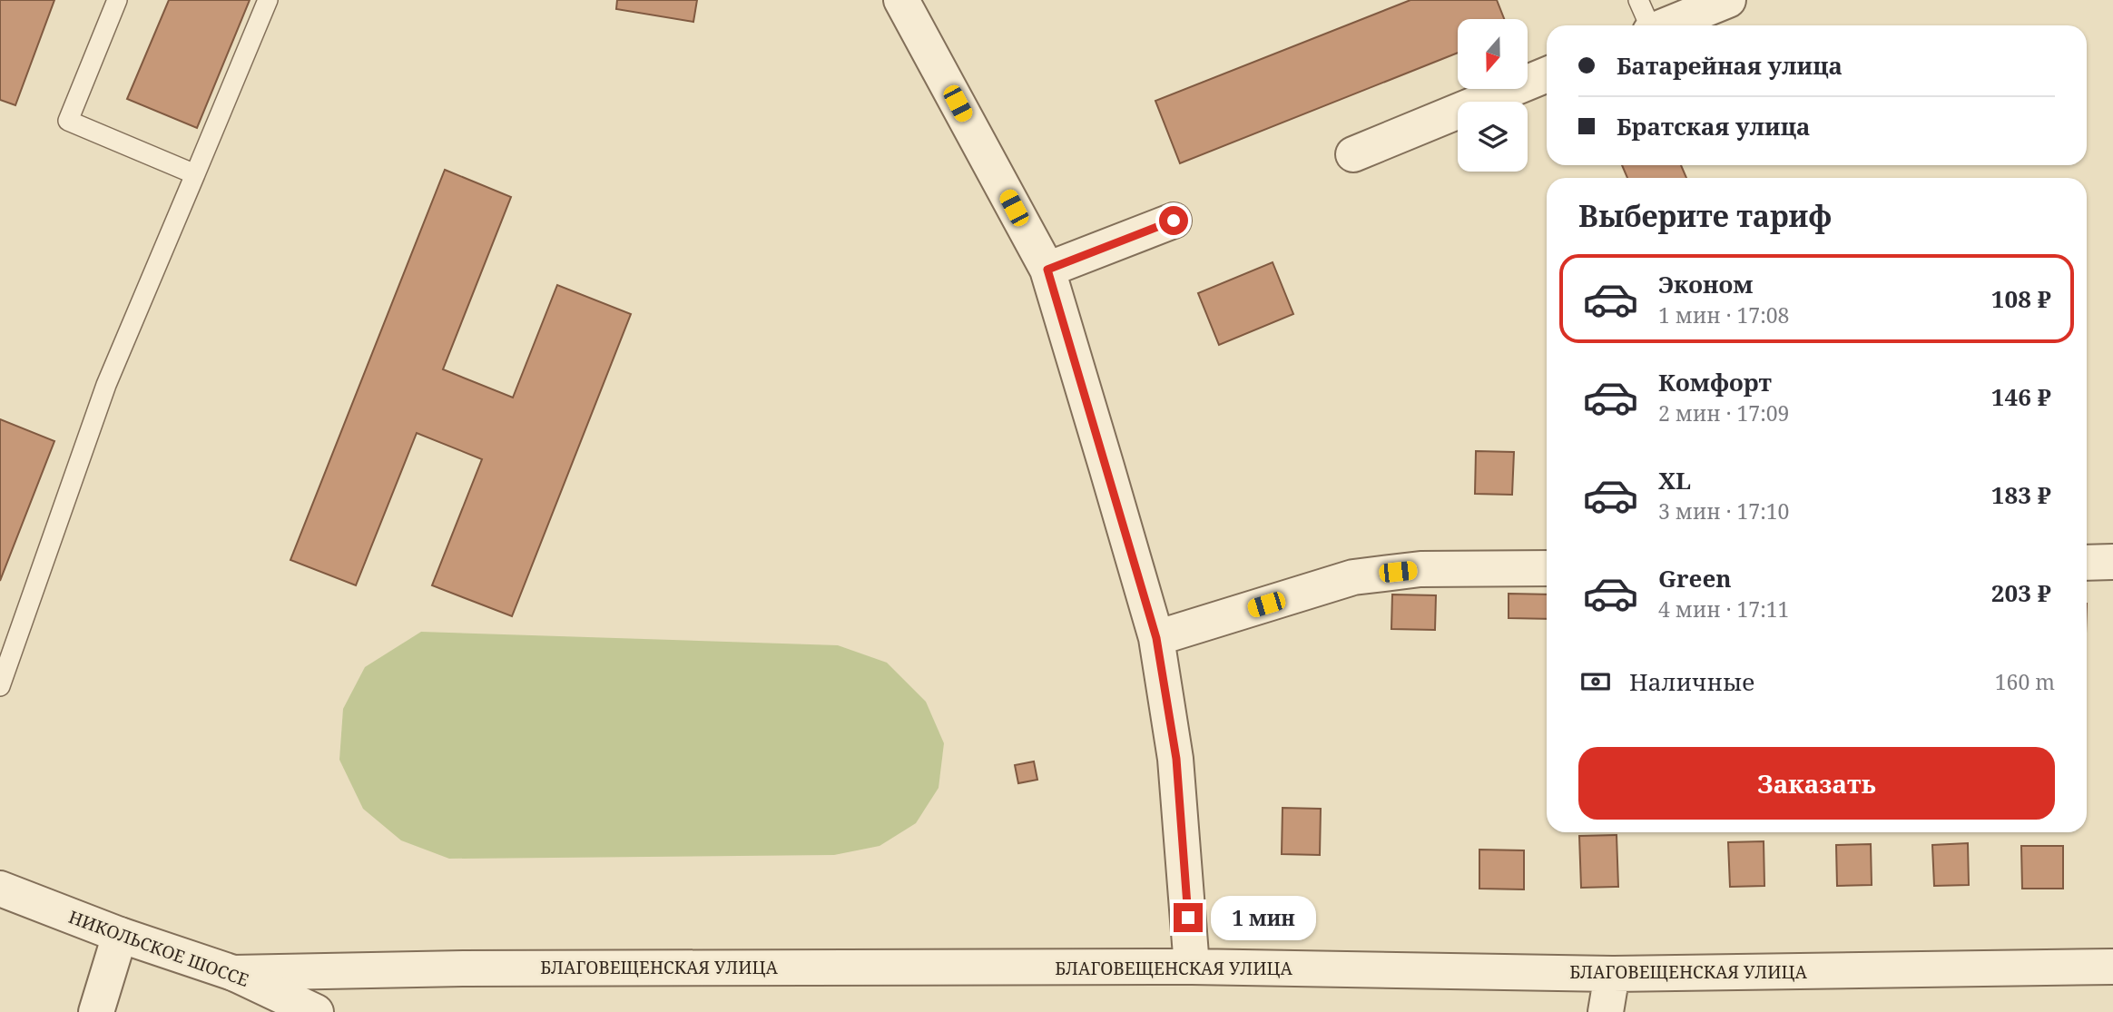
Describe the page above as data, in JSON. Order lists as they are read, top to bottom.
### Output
{
  "streets": {
    "street": ["НИКОЛЬСКОЕ ШОССЕ", "БЛАГОВЕЩЕНСКАЯ УЛИЦА"]
  },
  "crossings": [
    ["НИКОЛЬСКОЕ ШОССЕ", "БЛАГОВЕЩЕНСКАЯ УЛИЦА"]
  ],
  "north": "bottom",
  "page": {
    "banner": ["Батарейная улица", "Братская улица"],
    "heading": "Выберите тариф",
    "list": [
      {
        "name": "Эконом",
        "note": "1 мин · 17:08",
        "value": "108 ₽"
      },
      {
        "name": "Комфорт",
        "note": "2 мин · 17:09",
        "value": "146 ₽"
      },
      {
        "name": "XL",
        "note": "3 мин · 17:10",
        "value": "183 ₽"
      },
      {
        "name": "Green",
        "note": "4 мин · 17:11",
        "value": "203 ₽"
      }
    ],
    "pay": ["Наличные", "160 m"],
    "buttons": "Заказать",
    "bubble": "1 мин"
  }
}
